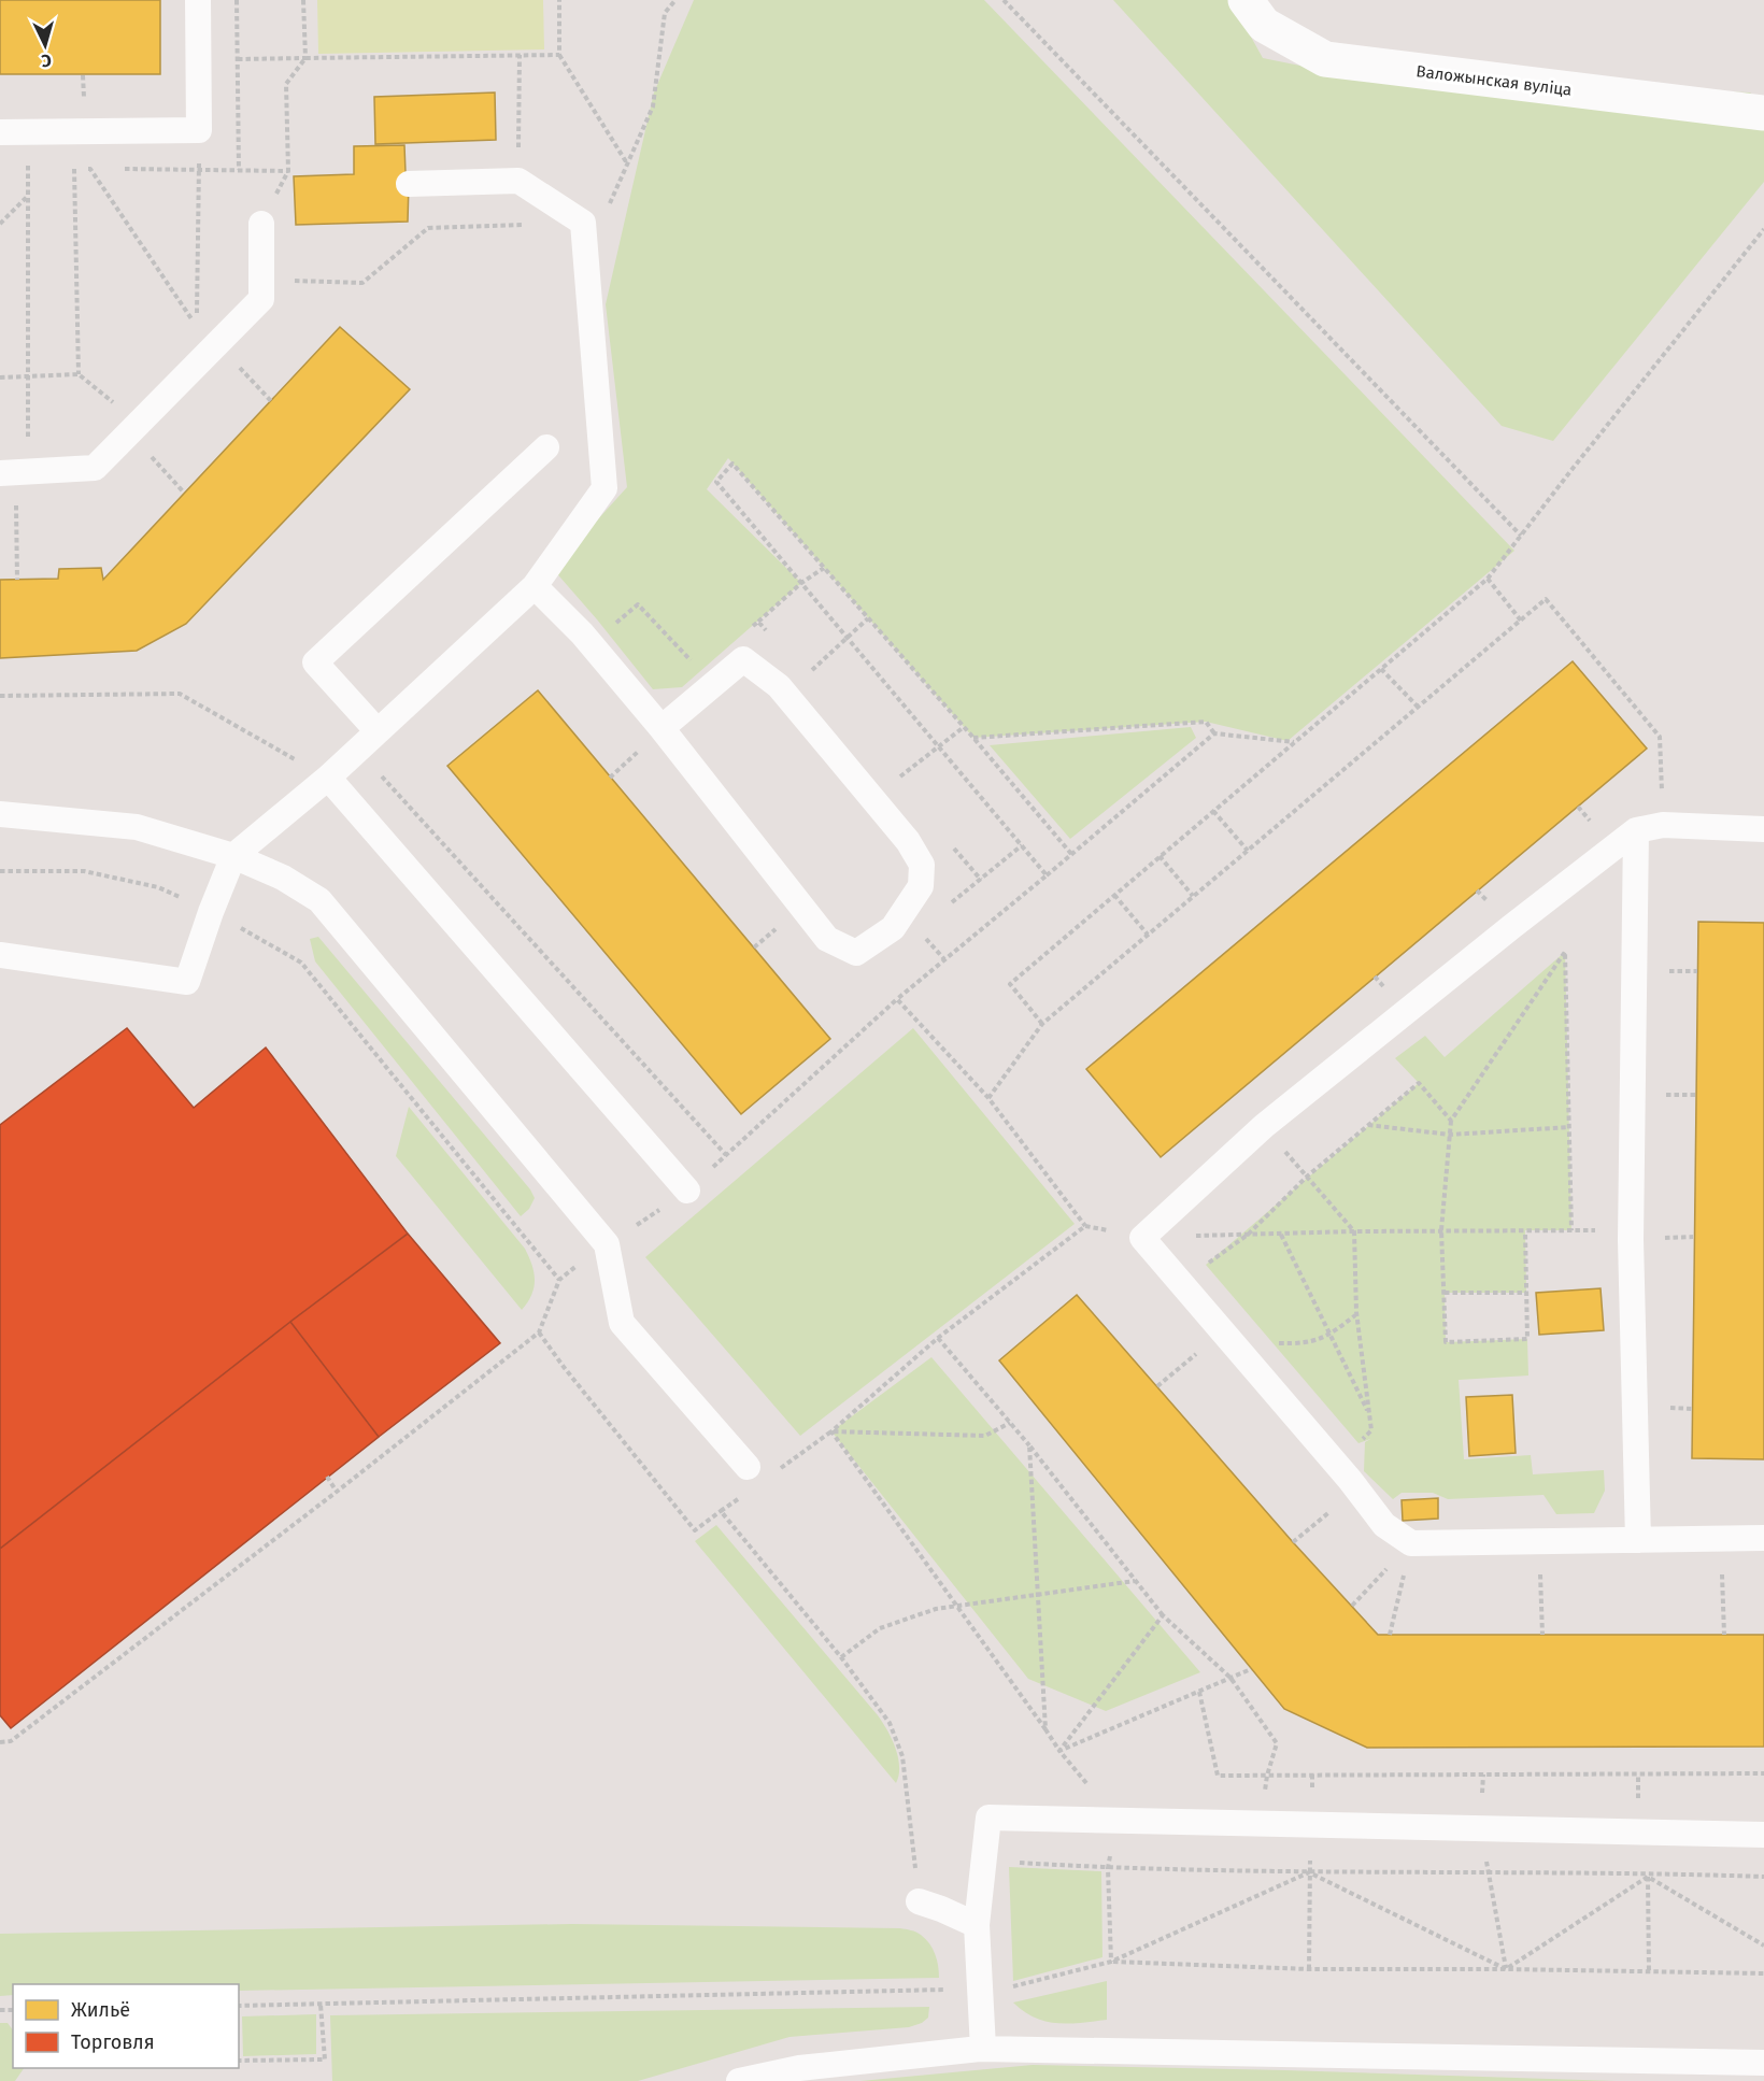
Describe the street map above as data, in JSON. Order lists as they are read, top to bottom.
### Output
{
  "streets": {
    "street": ["Валожынская вуліца"]
  },
  "legend": ["Жильё", "Торговля"],
  "north": "bottom"
}
